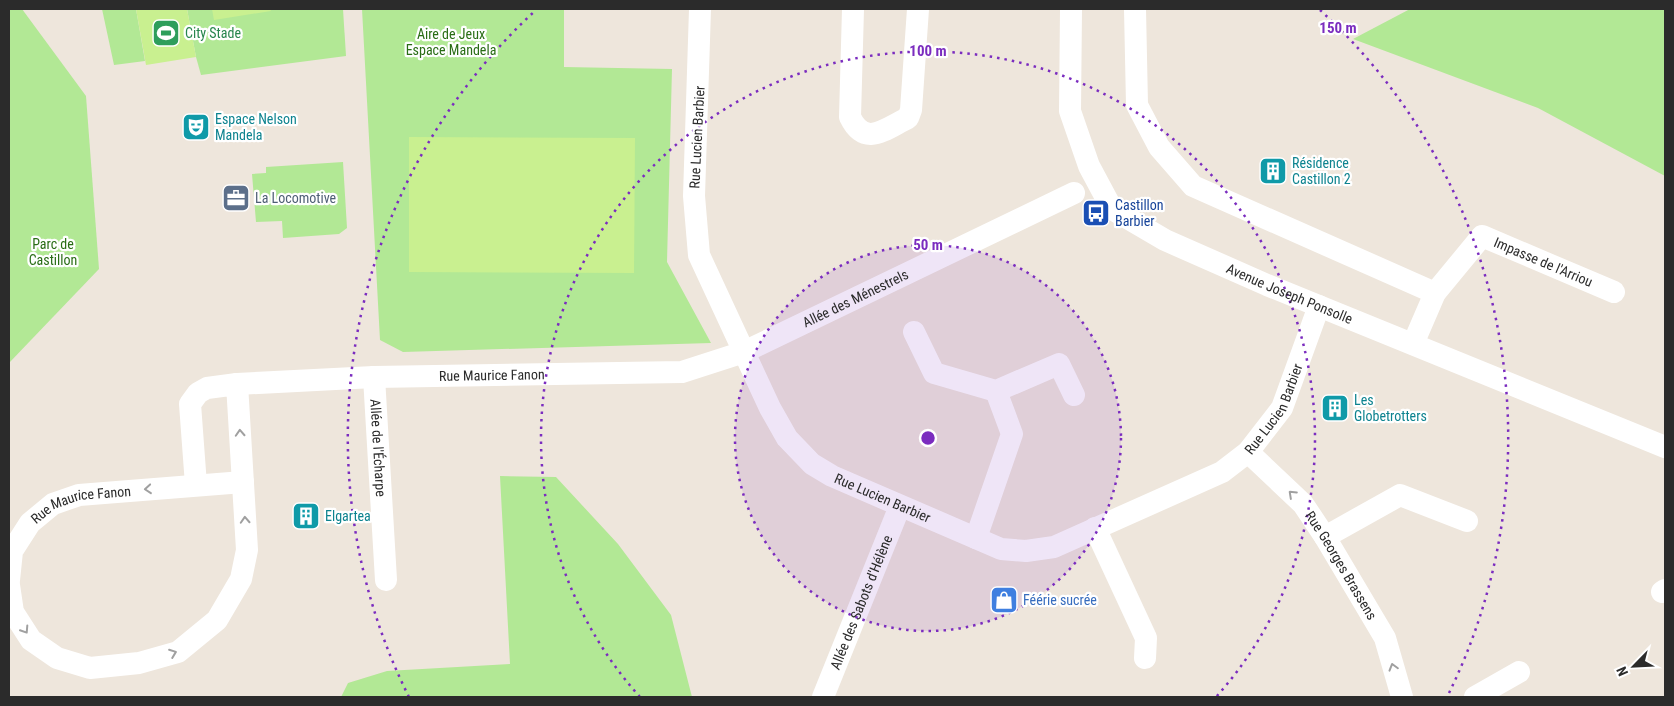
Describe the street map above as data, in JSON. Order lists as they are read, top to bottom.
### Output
{
  "streets": {
    "street": [
      "Rue Lucien Barbier",
      "Impasse de l'Arriou",
      "Avenue Joseph Ponsolle",
      "Allée des Ménestrels",
      "Rue Maurice Fanon",
      "Allée de l'Écharpe",
      "Rue Georges Brassens",
      "Allée des Sabots d'Hélène"
    ]
  },
  "crossings": [
    ["Rue Lucien Barbier", "Avenue Joseph Ponsolle"],
    ["Rue Lucien Barbier", "Allée des Ménestrels"],
    ["Rue Lucien Barbier", "Rue Maurice Fanon"],
    ["Rue Lucien Barbier", "Rue Georges Brassens"],
    ["Rue Lucien Barbier", "Allée des Sabots d'Hélène"],
    ["Impasse de l'Arriou", "Avenue Joseph Ponsolle"],
    ["Allée des Ménestrels", "Rue Maurice Fanon"],
    ["Rue Maurice Fanon", "Allée de l'Écharpe"]
  ],
  "one_way": ["Rue Georges Brassens"],
  "parks": ["Aire de Jeux Espace Mandela", "Parc de Castillon"],
  "places": {
    "sports": ["City Stade"],
    "theatre": ["Espace Nelson Mandela"],
    "building": ["Résidence Castillon 2", "Les Globetrotters", "Elgartea"],
    "office": ["La Locomotive"],
    "bus stop": ["Castillon Barbier"],
    "shop": ["Féérie sucrée"]
  },
  "north": "bottom left",
  "rings": ["150 m", "100 m", "50 m"]
}
